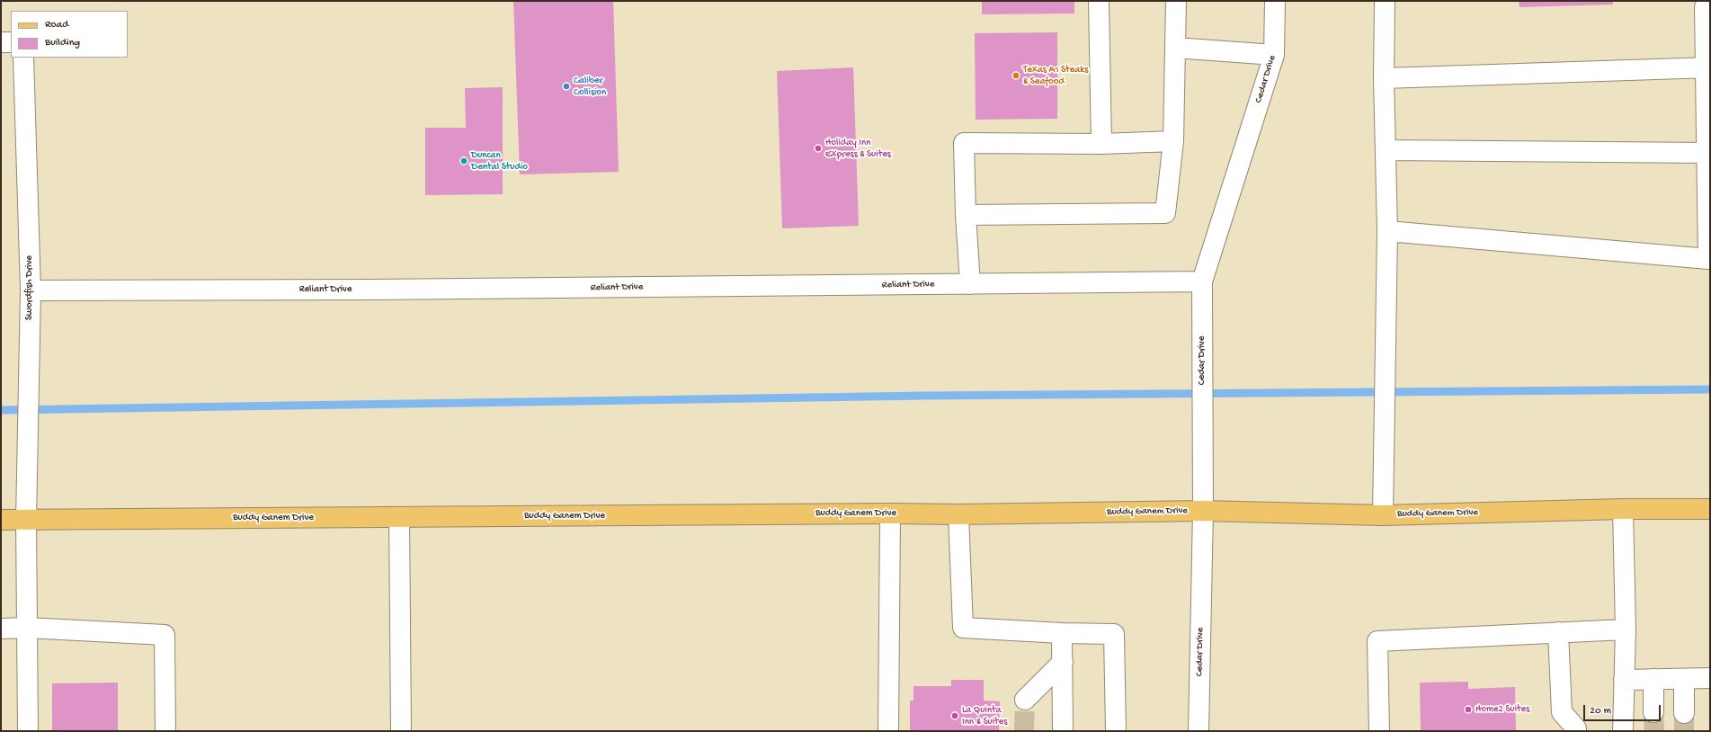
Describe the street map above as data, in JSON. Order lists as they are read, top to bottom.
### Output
{
  "streets": {
    "main road": ["Buddy Ganem Drive"],
    "street": ["Cedar Drive", "Reliant Drive", "Swordfish Drive"]
  },
  "crossings": [
    ["Cedar Drive", "Reliant Drive"],
    ["Cedar Drive", "Buddy Ganem Drive"],
    ["Reliant Drive", "Swordfish Drive"],
    ["Swordfish Drive", "Buddy Ganem Drive"]
  ],
  "places": [
    "Texas A1 Steaks & Seafood",
    "Caliber Collision",
    "Holiday Inn Express & Suites",
    "Duncan Dental Studio",
    "Home2 Suites",
    "La Quinta Inn & Suites"
  ],
  "legend": ["Road", "Building"],
  "scale_bar": "20 m"
}
